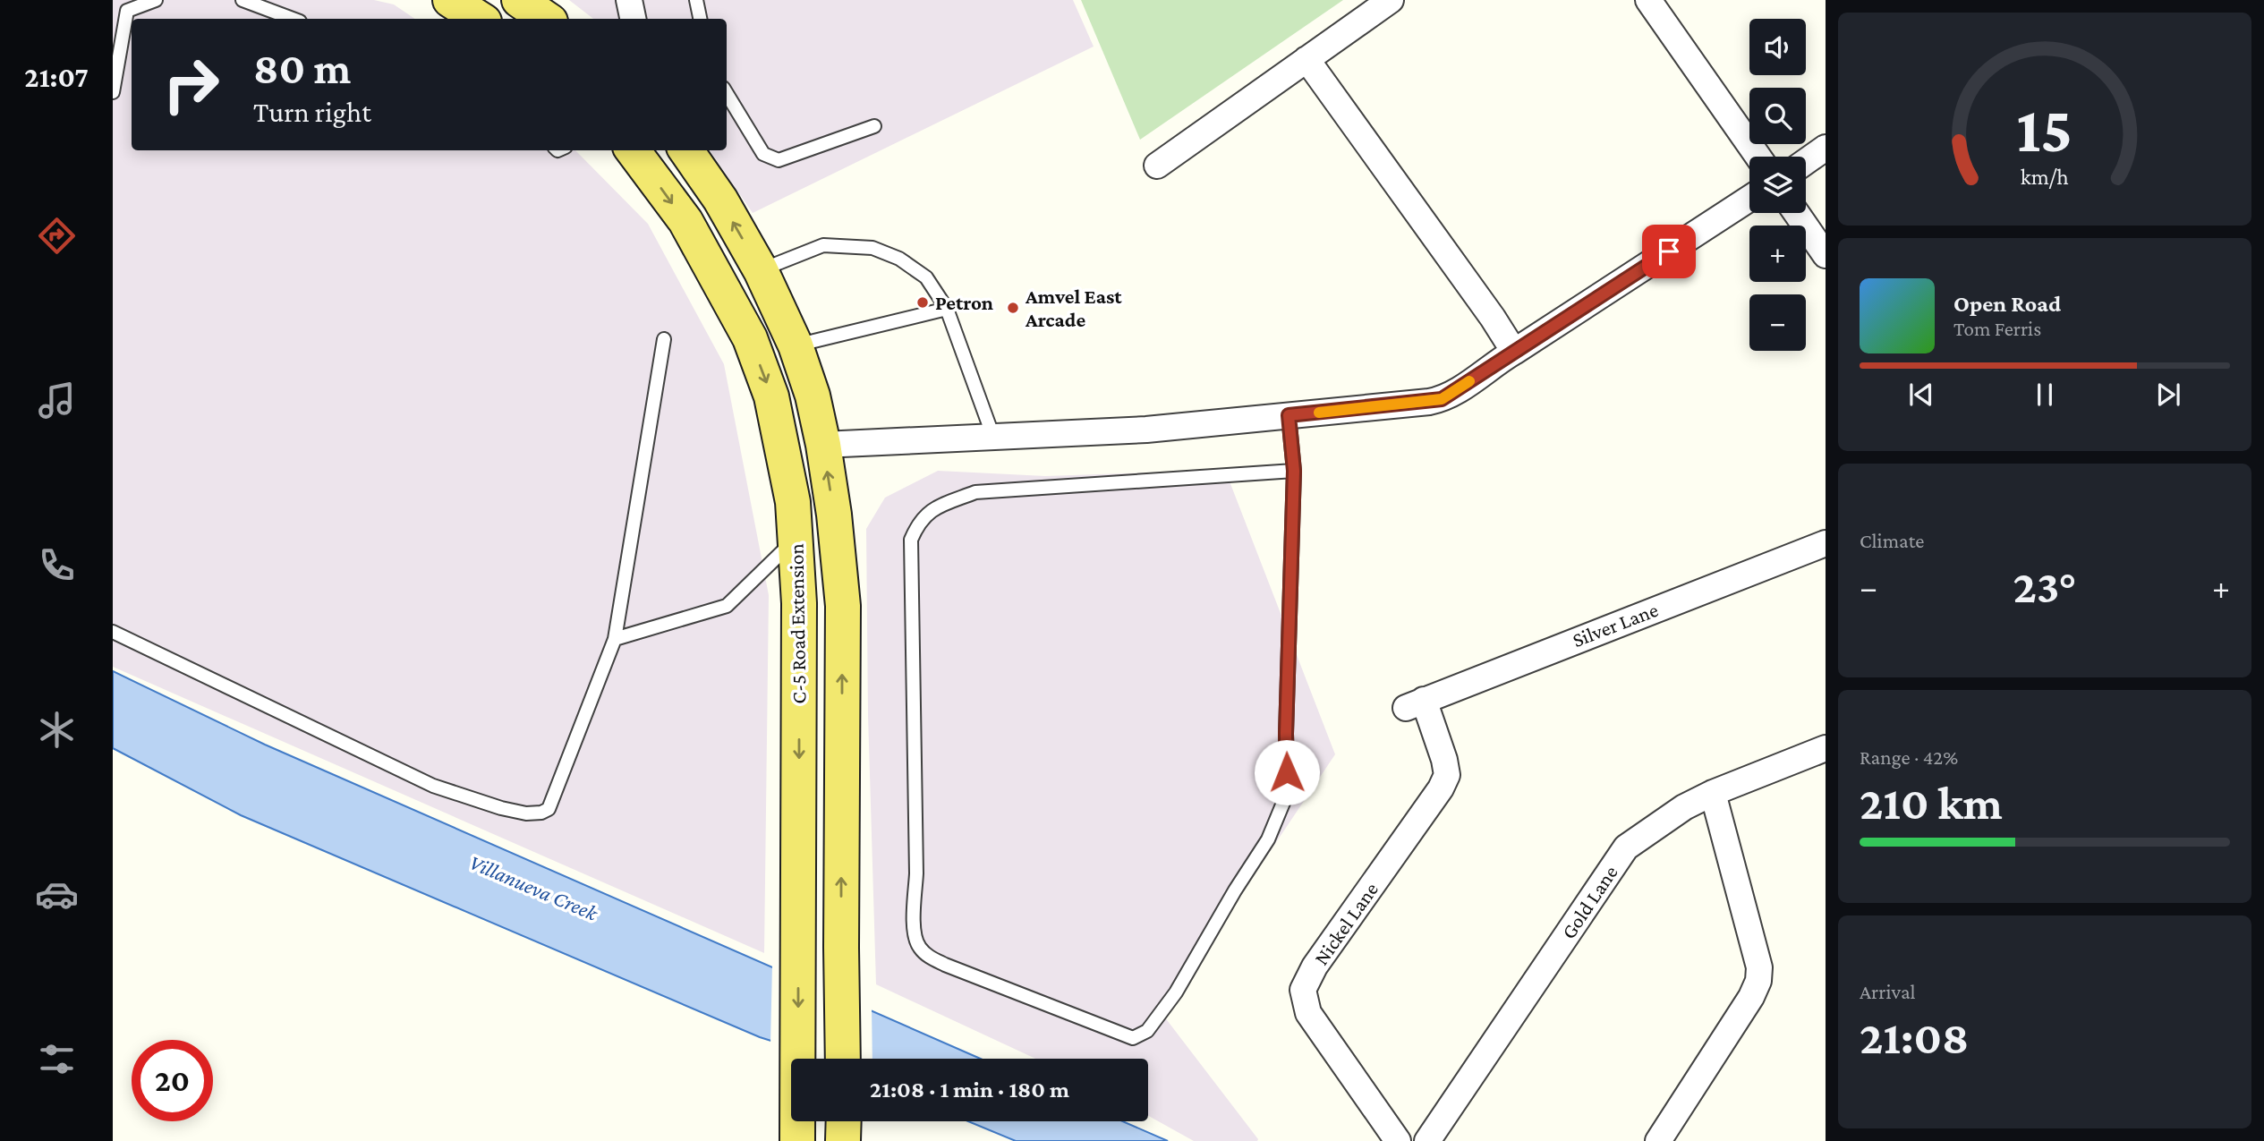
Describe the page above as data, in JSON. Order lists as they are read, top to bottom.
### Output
{
  "streets": {
    "main road": ["C-5 Road Extension"],
    "street": ["Silver Lane", "Gold Lane", "Nickel Lane"]
  },
  "crossings": [
    ["Silver Lane", "Nickel Lane"]
  ],
  "water": ["Villanueva Creek"],
  "places": ["Petron", "Amvel East Arcade"],
  "page": {
    "tabs": "21:07",
    "map_buttons": ["+", "−"],
    "turn": ["80 m", "Turn right"],
    "song": ["Open Road", "Tom Ferris"],
    "tile": [
      "Climate",
      ["Range · 42%", "210 km"],
      ["Arrival", "21:08"]
    ],
    "heat": ["−", "23°", "+"],
    "limit": "20",
    "trip": "21:08 · 1 min · 180 m",
    "gauge": ["15", "km/h"]
  }
}
